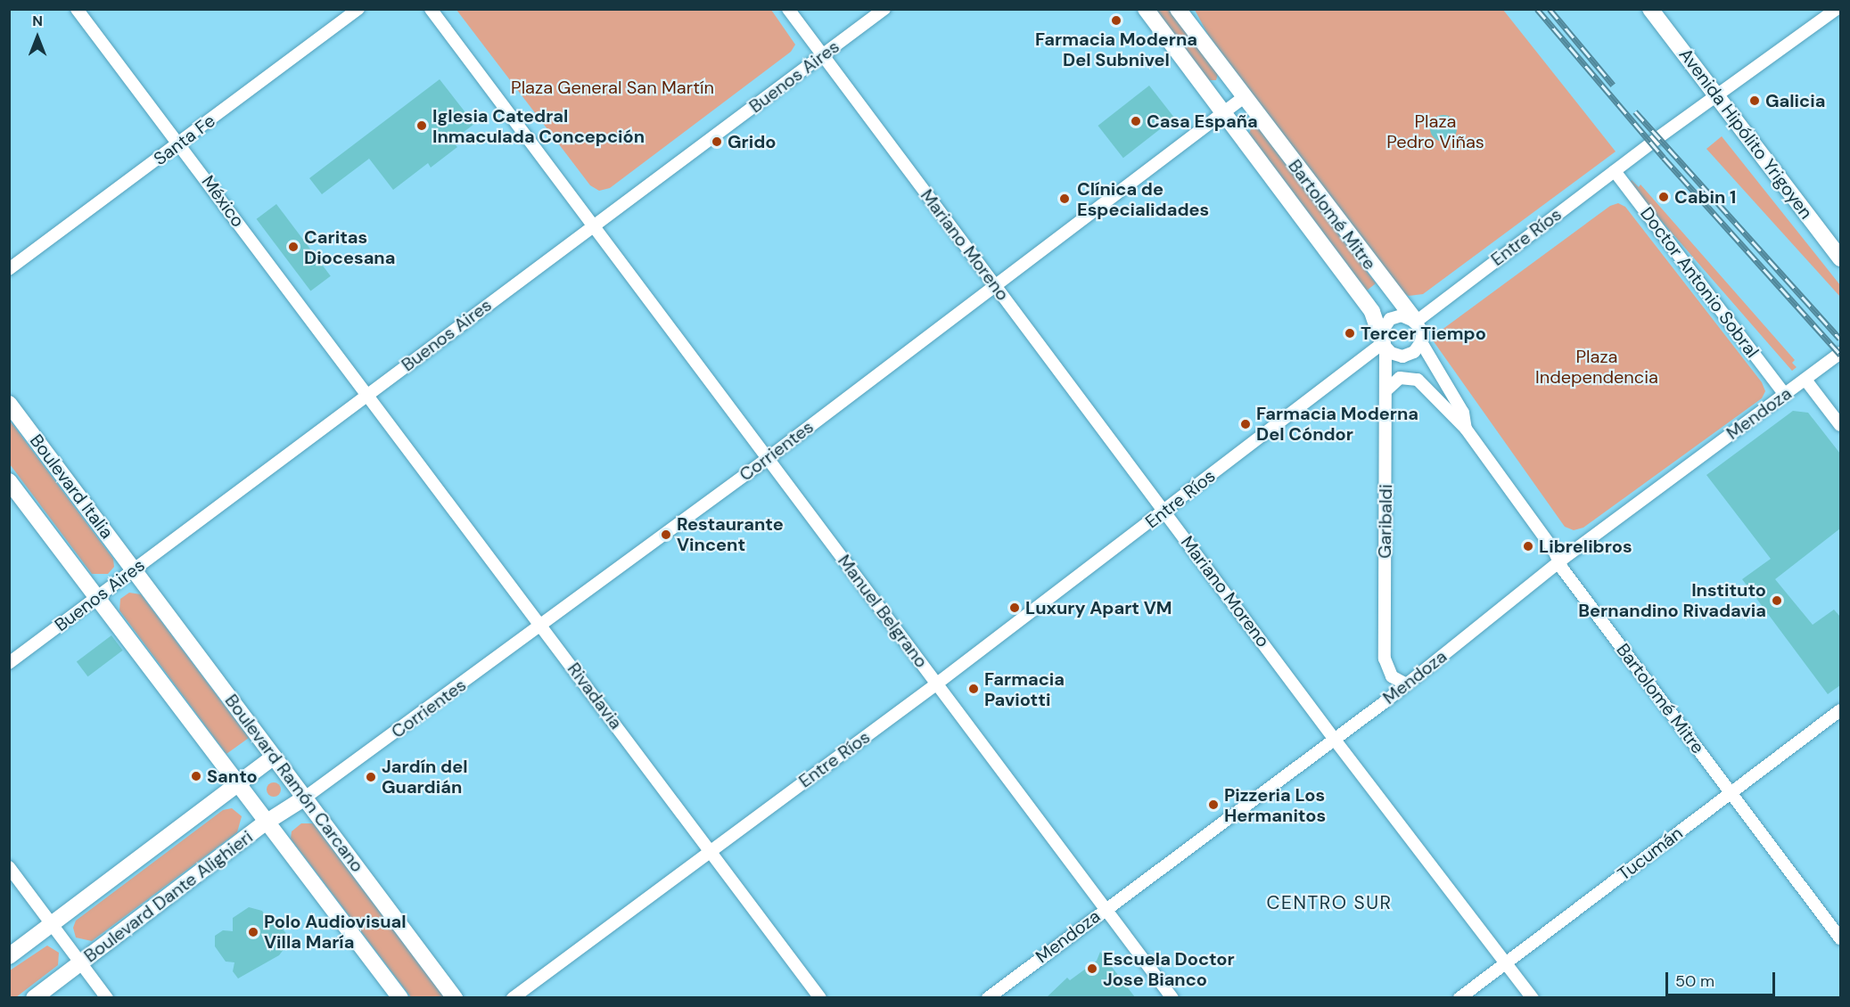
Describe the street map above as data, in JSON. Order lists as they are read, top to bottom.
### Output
{
  "streets": {
    "main road": [
      "Avenida Hipólito Yrigoyen",
      "Bartolomé Mitre",
      "Boulevard Italia",
      "Boulevard Ramón Carcano",
      "Boulevard Dante Alighieri"
    ],
    "street": [
      "Buenos Aires",
      "Santa Fe",
      "México",
      "Entre Ríos",
      "Mariano Moreno",
      "Doctor Antonio Sobral",
      "Mendoza",
      "Corrientes",
      "Garibaldi",
      "Manuel Belgrano",
      "Rivadavia",
      "Tucumán"
    ]
  },
  "crossings": [
    ["Buenos Aires", "México"],
    ["Buenos Aires", "Mariano Moreno"],
    ["Buenos Aires", "Boulevard Italia"],
    ["Buenos Aires", "Manuel Belgrano"],
    ["Buenos Aires", "Rivadavia"],
    ["Buenos Aires", "Boulevard Ramón Carcano"],
    ["Avenida Hipólito Yrigoyen", "Entre Ríos"],
    ["Santa Fe", "México"],
    ["México", "Rivadavia"],
    ["Bartolomé Mitre", "Entre Ríos"],
    ["Bartolomé Mitre", "Mendoza"],
    ["Bartolomé Mitre", "Corrientes"],
    ["Bartolomé Mitre", "Garibaldi"],
    ["Bartolomé Mitre", "Tucumán"],
    ["Entre Ríos", "Mariano Moreno"],
    ["Entre Ríos", "Doctor Antonio Sobral"],
    ["Entre Ríos", "Garibaldi"],
    ["Entre Ríos", "Manuel Belgrano"],
    ["Entre Ríos", "Rivadavia"],
    ["Mariano Moreno", "Mendoza"],
    ["Mariano Moreno", "Corrientes"],
    ["Mariano Moreno", "Tucumán"],
    ["Doctor Antonio Sobral", "Mendoza"],
    ["Mendoza", "Garibaldi"],
    ["Mendoza", "Manuel Belgrano"],
    ["Corrientes", "Manuel Belgrano"],
    ["Corrientes", "Rivadavia"],
    ["Corrientes", "Boulevard Ramón Carcano"],
    ["Corrientes", "Boulevard Dante Alighieri"],
    ["Boulevard Italia", "Boulevard Ramón Carcano"],
    ["Boulevard Ramón Carcano", "Boulevard Dante Alighieri"]
  ],
  "districts": ["CENTRO SUR"],
  "parks": ["Plaza General San Martín", "Plaza Pedro Viñas", "Plaza Independencia"],
  "places": [
    "Farmacia Moderna Del Subnivel",
    "Galicia",
    "Casa España",
    "Iglesia Catedral Inmaculada Concepción",
    "Grido",
    "Cabin 1",
    "Clínica de Especialidades",
    "Caritas Diocesana",
    "Tercer Tiempo",
    "Farmacia Moderna Del Cóndor",
    "Restaurante Vincent",
    "Librelibros",
    "Instituto Bernandino Rivadavia",
    "Luxury Apart VM",
    "Farmacia Paviotti",
    "Santo",
    "Jardín del Guardián",
    "Pizzeria Los Hermanitos",
    "Polo Audiovisual Villa María",
    "Escuela Doctor Jose Bianco"
  ],
  "scale_bar": "50 m",
  "north": "top"
}
